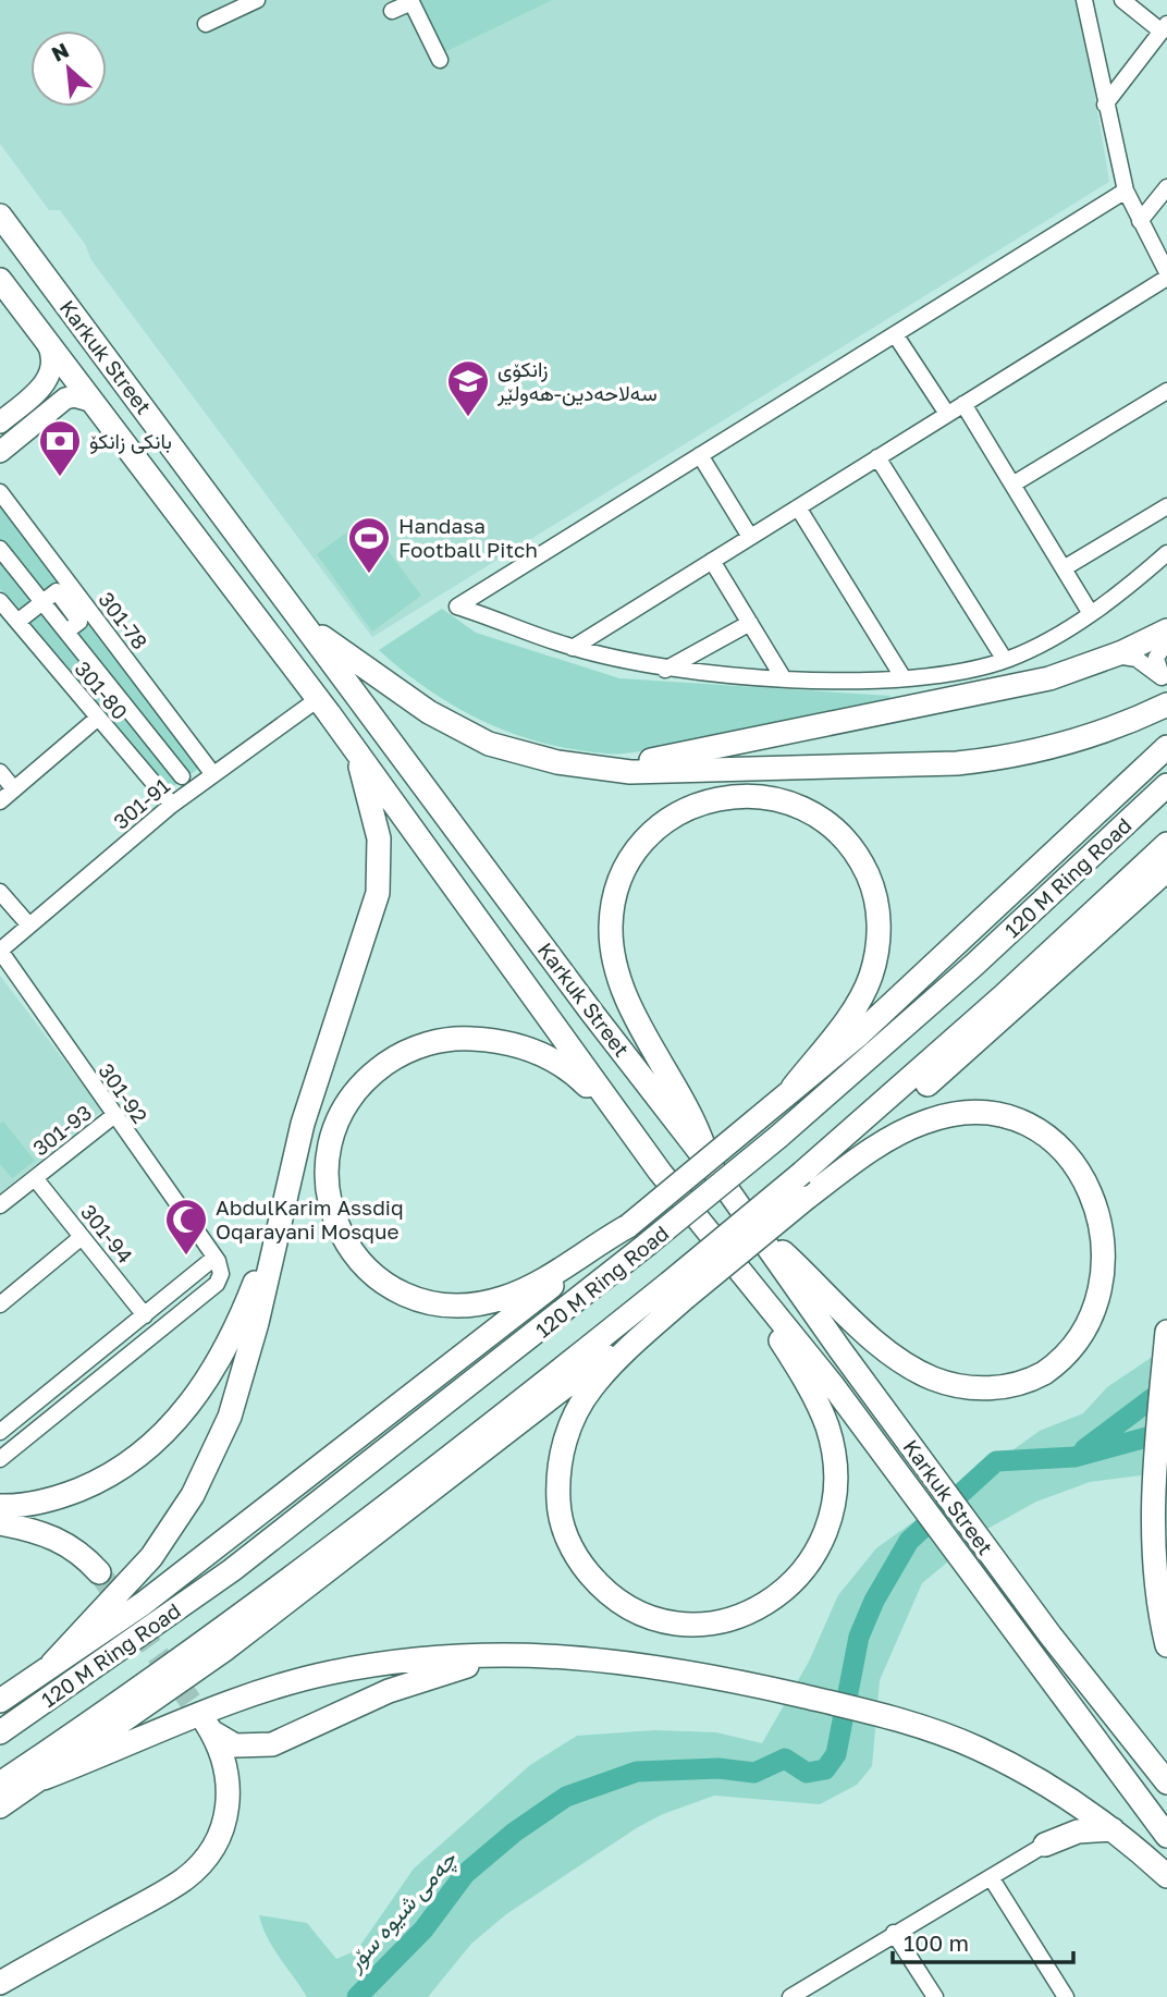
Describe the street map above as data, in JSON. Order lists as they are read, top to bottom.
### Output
{
  "streets": {
    "highway": ["Karkuk Street", "120 M Ring Road"],
    "street": [
      "301-78",
      "301-80",
      "301-91",
      "301-92",
      "301-93",
      "301-94"
    ]
  },
  "crossings": [
    ["Karkuk Street", "301-91"],
    ["301-78", "301-91"],
    ["301-80", "301-91"],
    ["301-91", "301-92"],
    ["301-92", "301-93"],
    ["301-93", "301-94"]
  ],
  "water": ["چەمی شیوە سۆر"],
  "places": {
    "school or university": ["زانکۆی سەلاحەدین-هەولێر"],
    "bank": ["بانکی زانکۆ"],
    "sports": ["Handasa Football Pitch"],
    "mosque": ["AbdulKarim Assdiq Oqarayani Mosque"]
  },
  "scale_bar": "100 m",
  "north": "top left"
}
